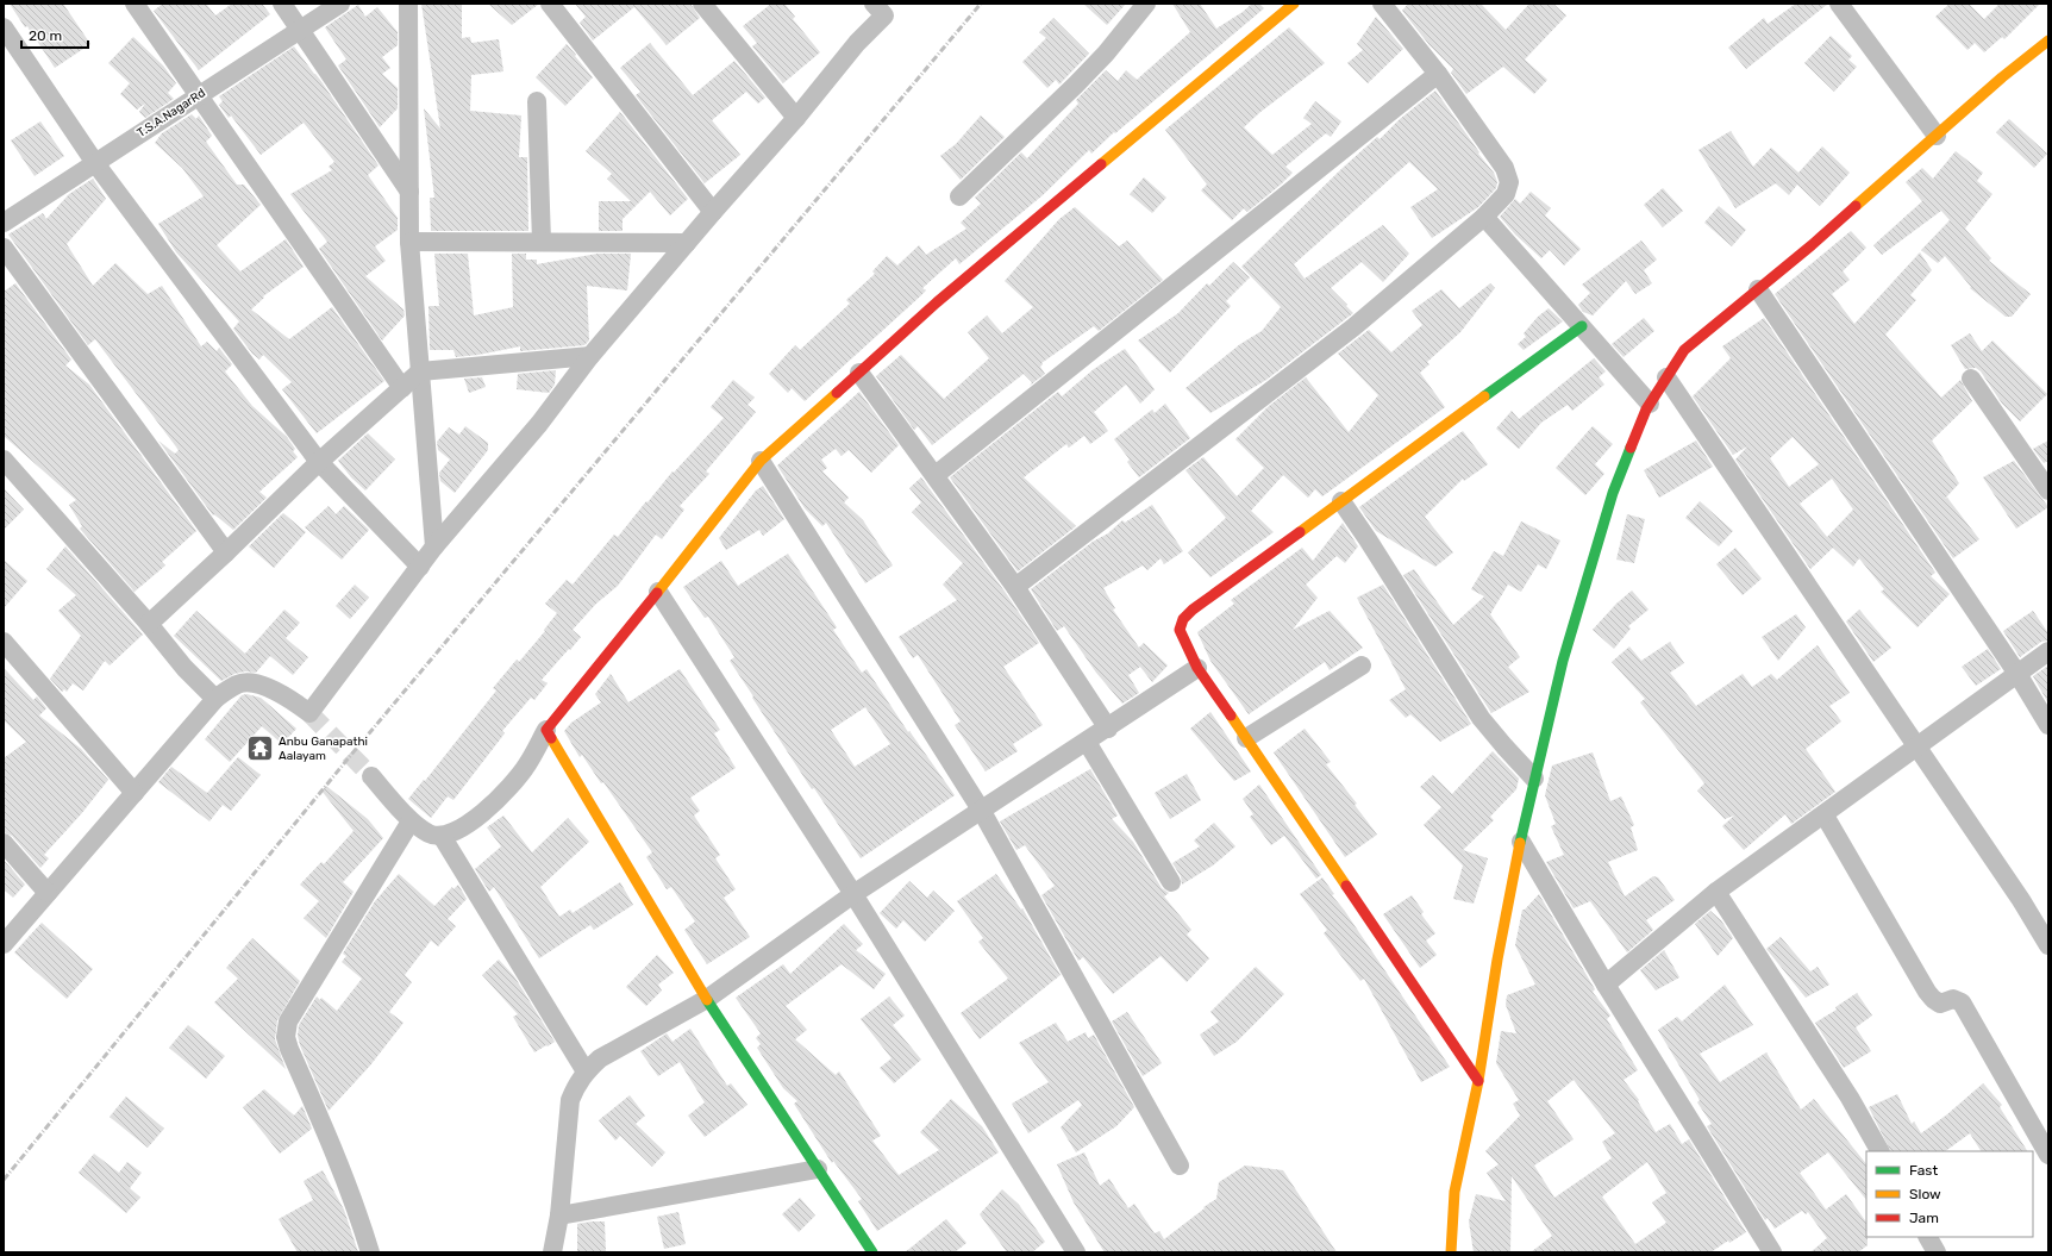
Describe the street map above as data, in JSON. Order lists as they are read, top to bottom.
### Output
{
  "streets": {
    "street": ["T.S.A.NagarRd"]
  },
  "places": {
    "temple": ["Anbu Ganapathi Aalayam"]
  },
  "legend": ["Fast", "Slow", "Jam"],
  "scale_bar": "20 m"
}
